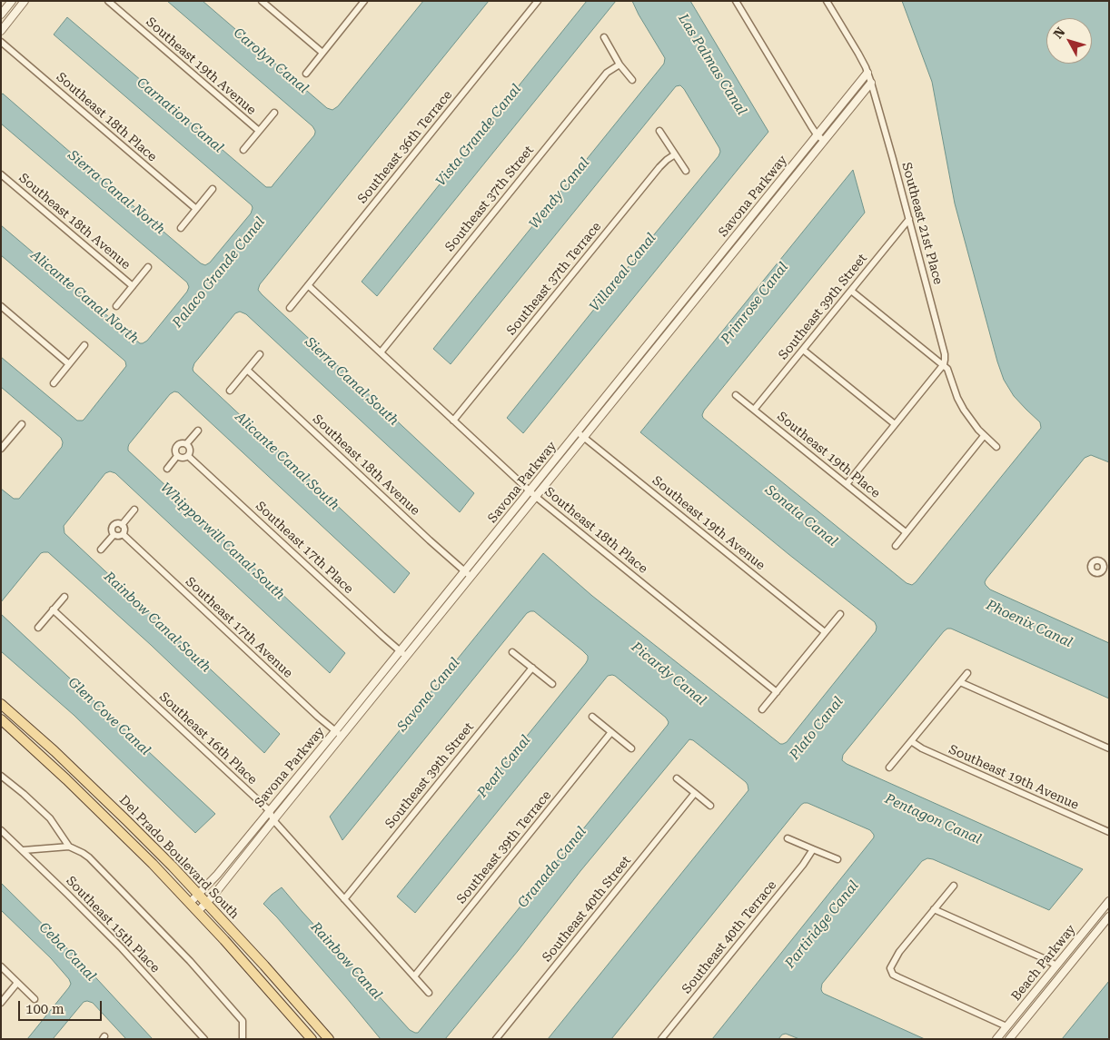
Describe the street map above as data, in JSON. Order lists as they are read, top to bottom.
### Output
{
  "streets": {
    "main road": ["Del Prado Boulevard South"],
    "street": [
      "Southeast 19th Avenue",
      "Southeast 18th Place",
      "Southeast 36th Terrace",
      "Savona Parkway",
      "Southeast 37th Street",
      "Southeast 18th Avenue",
      "Southeast 21st Place",
      "Southeast 37th Terrace",
      "Southeast 39th Street",
      "Southeast 19th Place",
      "Southeast 17th Place",
      "Southeast 17th Avenue",
      "Southeast 16th Place",
      "Southeast 39th Terrace",
      "Southeast 40th Street",
      "Southeast 15th Place",
      "Southeast 40th Terrace",
      "Beach Parkway"
    ]
  },
  "crossings": [
    ["Southeast 19th Avenue", "Savona Parkway"],
    ["Southeast 18th Place", "Southeast 36th Terrace"],
    ["Southeast 18th Place", "Savona Parkway"],
    ["Southeast 18th Place", "Southeast 37th Street"],
    ["Southeast 18th Place", "Southeast 37th Terrace"],
    ["Savona Parkway", "Southeast 18th Avenue"],
    ["Savona Parkway", "Southeast 21st Place"],
    ["Savona Parkway", "Southeast 17th Place"],
    ["Savona Parkway", "Southeast 17th Avenue"],
    ["Savona Parkway", "Southeast 16th Place"],
    ["Savona Parkway", "Del Prado Boulevard South"],
    ["Southeast 21st Place", "Southeast 39th Street"],
    ["Southeast 39th Street", "Southeast 19th Place"],
    ["Southeast 39th Street", "Southeast 16th Place"],
    ["Southeast 16th Place", "Southeast 39th Terrace"]
  ],
  "water": [
    "Carolyn Canal",
    "Las Palmas Canal",
    "Carnation Canal",
    "Vista Grande Canal",
    "Sierra Canal North",
    "Wendy Canal",
    "Palaco Grande Canal",
    "Villareal Canal",
    "Alicante Canal North",
    "Primrose Canal",
    "Sierra Canal South",
    "Alicante Canal South",
    "Sonata Canal",
    "Whipporwill Canal South",
    "Rainbow Canal South",
    "Phoenix Canal",
    "Picardy Canal",
    "Savona Canal",
    "Glen Cove Canal",
    "Plato Canal",
    "Pearl Canal",
    "Pentagon Canal",
    "Granada Canal",
    "Partiridge Canal",
    "Ceba Canal",
    "Rainbow Canal"
  ],
  "scale_bar": "100 m",
  "north": "top left"
}
